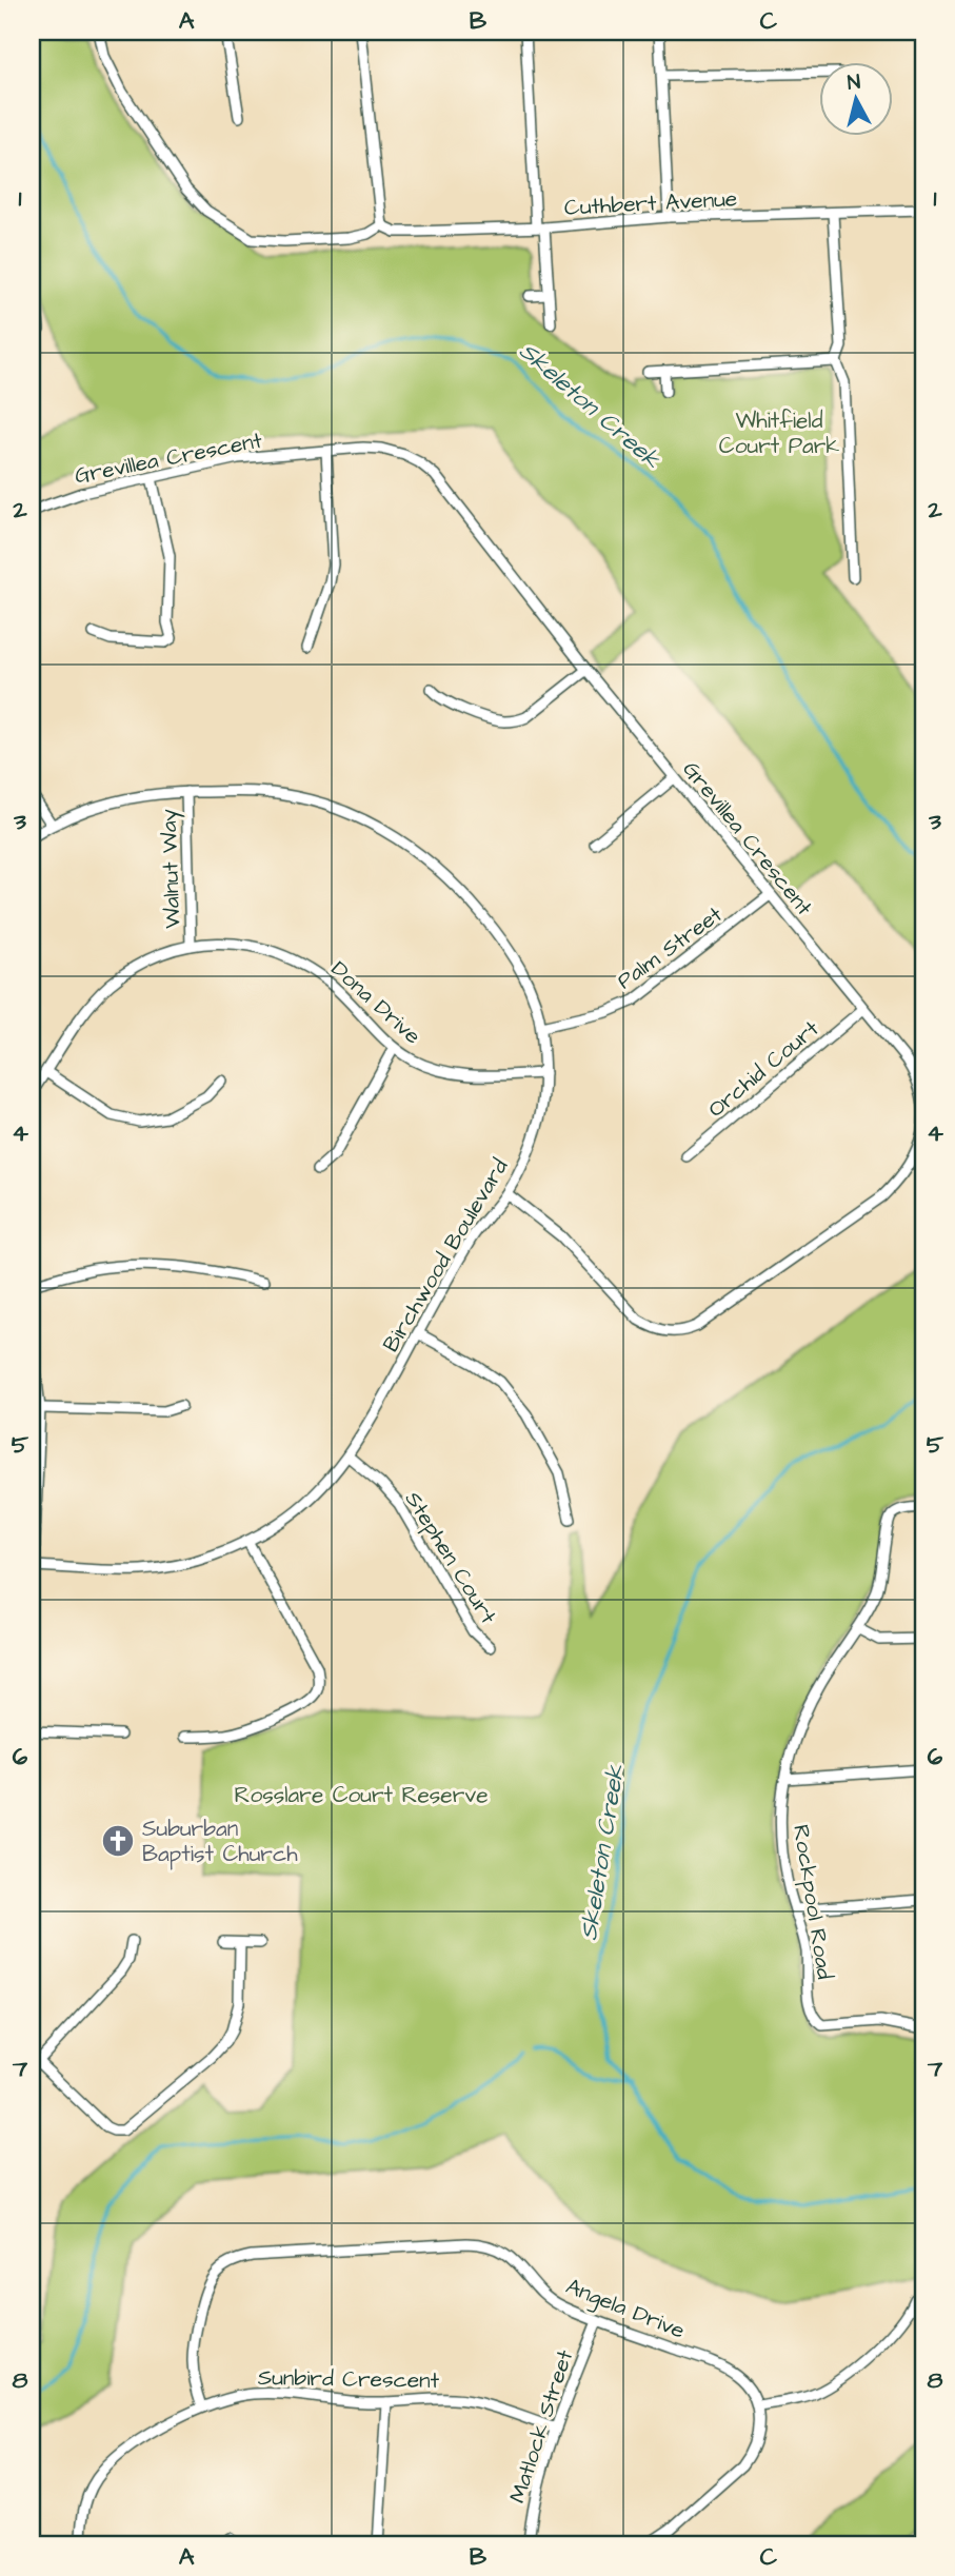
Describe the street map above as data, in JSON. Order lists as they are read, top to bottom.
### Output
{
  "streets": {
    "street": [
      "Cuthbert Avenue",
      "Grevillea Crescent",
      "Walnut Way",
      "Palm Street",
      "Dona Drive",
      "Orchid Court",
      "Birchwood Boulevard",
      "Stephen Court",
      "Rockpool Road",
      "Angela Drive",
      "Sunbird Crescent",
      "Matlock Street"
    ]
  },
  "crossings": [
    ["Grevillea Crescent", "Palm Street"],
    ["Grevillea Crescent", "Orchid Court"],
    ["Grevillea Crescent", "Birchwood Boulevard"],
    ["Walnut Way", "Dona Drive"],
    ["Walnut Way", "Birchwood Boulevard"],
    ["Palm Street", "Birchwood Boulevard"],
    ["Dona Drive", "Birchwood Boulevard"],
    ["Birchwood Boulevard", "Stephen Court"],
    ["Angela Drive", "Sunbird Crescent"],
    ["Angela Drive", "Matlock Street"],
    ["Sunbird Crescent", "Matlock Street"]
  ],
  "water": ["Skeleton Creek"],
  "parks": ["Whitfield Court Park", "Rosslare Court Reserve"],
  "places": {
    "church": ["Suburban Baptist Church"]
  },
  "north": "top",
  "grid": {
    "columns": ["A", "B", "C"],
    "rows": [
      "1",
      "2",
      "3",
      "4",
      "5",
      "6",
      "7",
      "8"
    ]
  }
}
